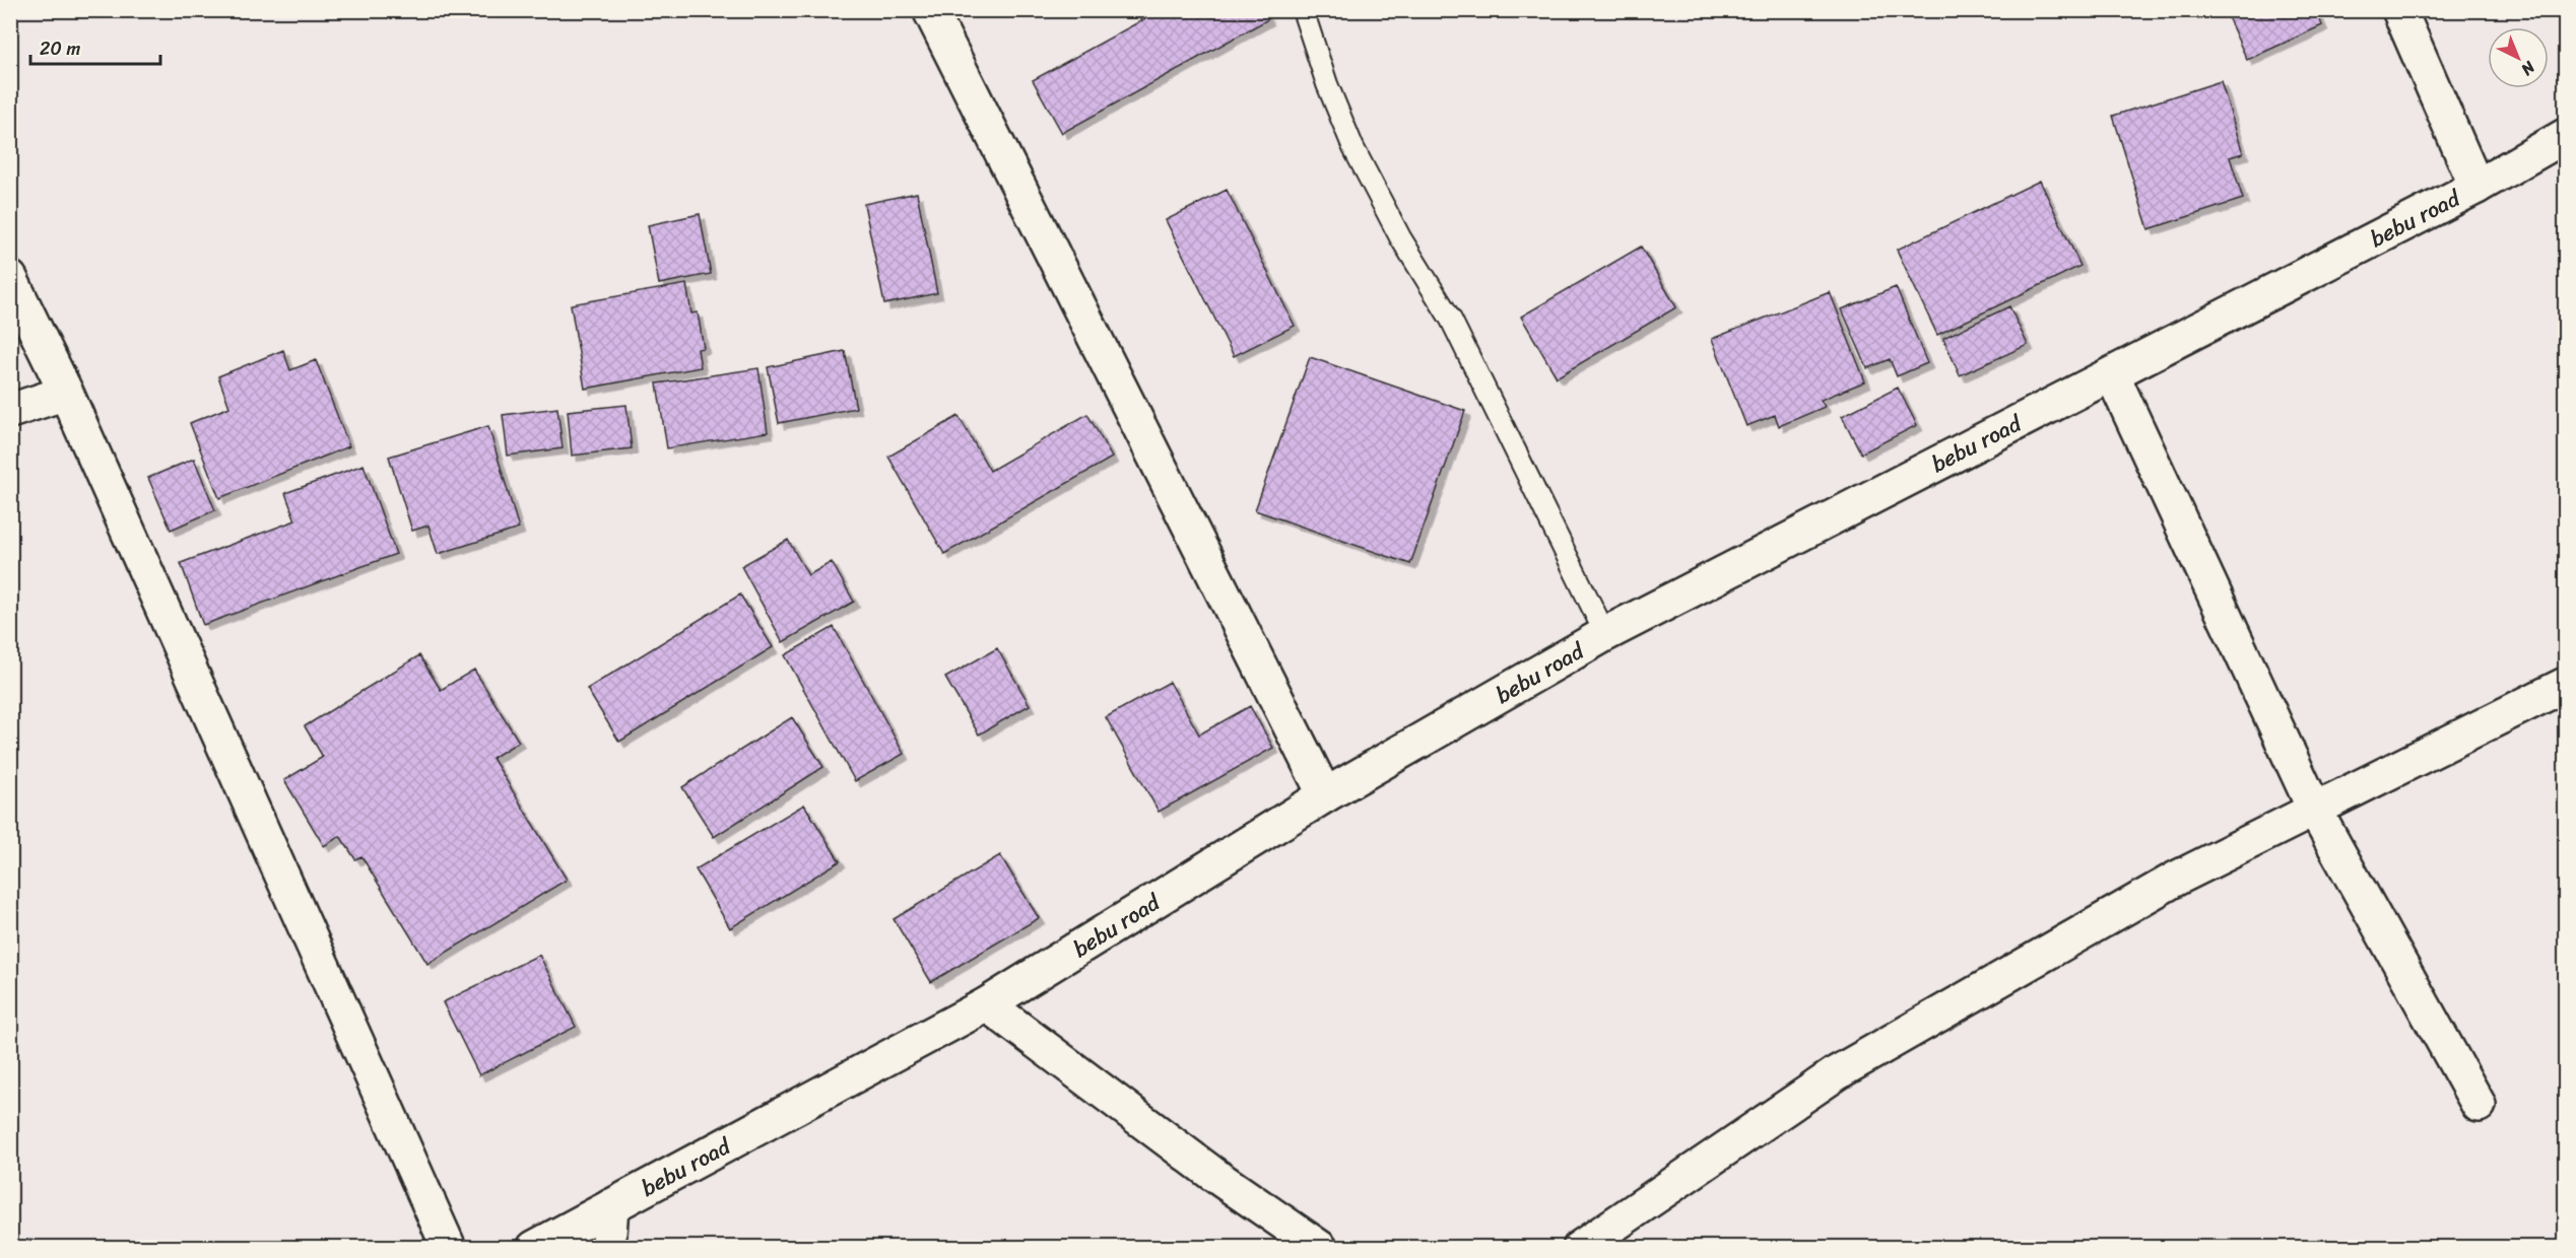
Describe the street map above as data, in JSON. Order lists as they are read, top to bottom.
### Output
{
  "streets": {
    "street": ["bebu road"]
  },
  "scale_bar": "20 m",
  "north": "bottom right"
}
